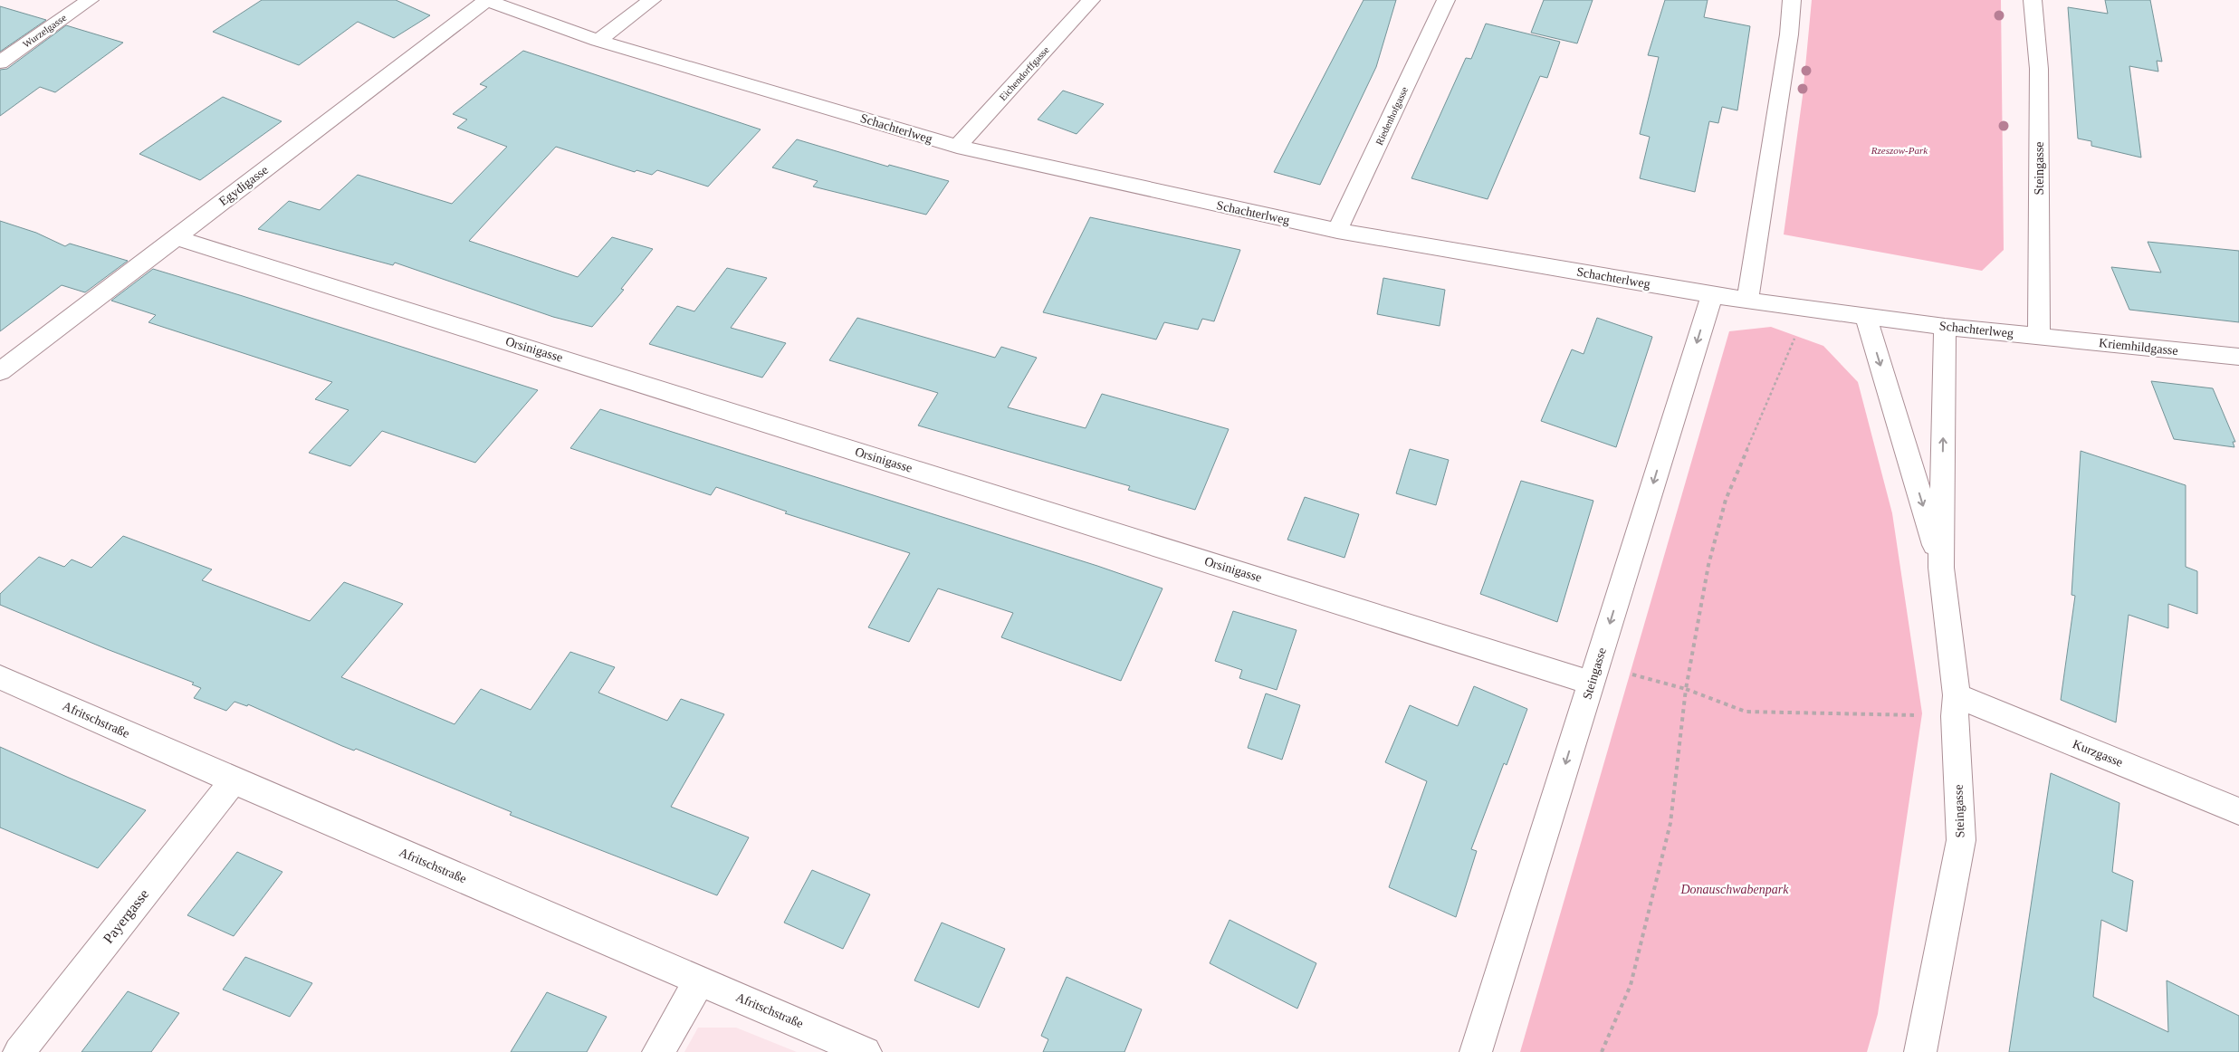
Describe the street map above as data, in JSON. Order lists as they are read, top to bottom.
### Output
{
  "streets": {
    "street": [
      "Wurzelgasse",
      "Eichendorffgasse",
      "Riedenhofgasse",
      "Schachterlweg",
      "Steingasse",
      "Egydigasse",
      "Kriemhildgasse",
      "Orsinigasse",
      "Afritschstraße",
      "Kurzgasse",
      "Payergasse"
    ]
  },
  "crossings": [
    ["Eichendorffgasse", "Schachterlweg"],
    ["Riedenhofgasse", "Schachterlweg"],
    ["Schachterlweg", "Steingasse"],
    ["Schachterlweg", "Egydigasse"],
    ["Schachterlweg", "Kriemhildgasse"],
    ["Steingasse", "Kriemhildgasse"],
    ["Steingasse", "Orsinigasse"],
    ["Steingasse", "Kurzgasse"],
    ["Egydigasse", "Orsinigasse"],
    ["Afritschstraße", "Payergasse"]
  ],
  "parks": ["Rzeszow-Park", "Donauschwabenpark"]
}
